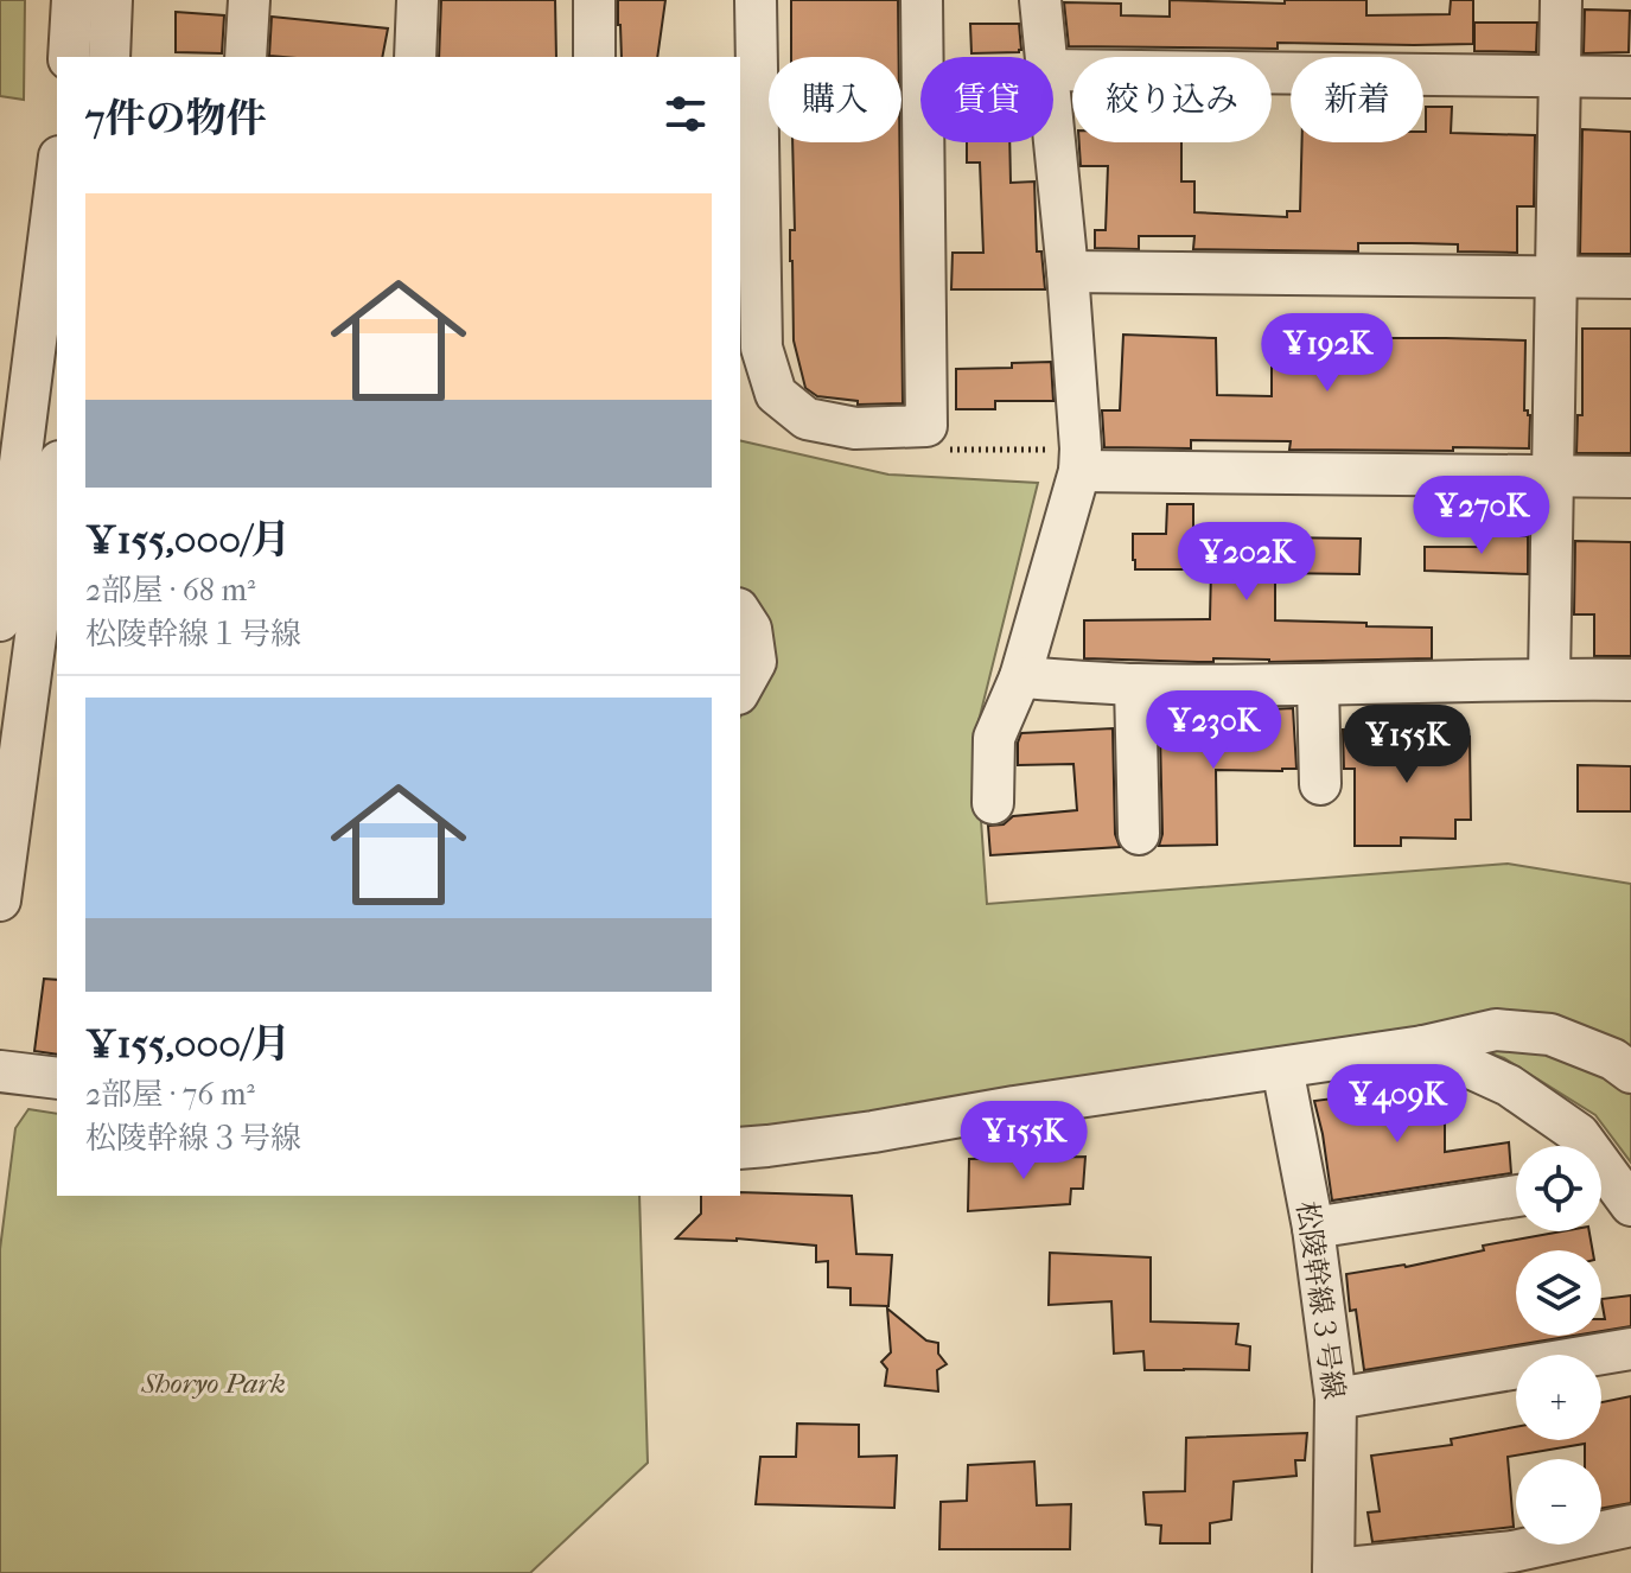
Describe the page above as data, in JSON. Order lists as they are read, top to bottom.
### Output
{
  "streets": {
    "street": ["松陵幹線３号線"]
  },
  "parks": ["Shoryo Park"],
  "page": {
    "chip": [
      "購入",
      "賃貸",
      "絞り込み",
      "新着"
    ],
    "heading": "7件の物件",
    "list": [
      {
        "name": "¥155,000/月",
        "note": "2部屋 · 68 m² · 松陵幹線１号線"
      },
      {
        "name": "¥155,000/月",
        "note": "2部屋 · 76 m² · 松陵幹線３号線"
      }
    ],
    "price": [
      "¥192K",
      "¥270K",
      "¥202K",
      "¥230K",
      "¥155K",
      "¥409K",
      "¥155K"
    ],
    "map_buttons": ["+", "−"]
  }
}
